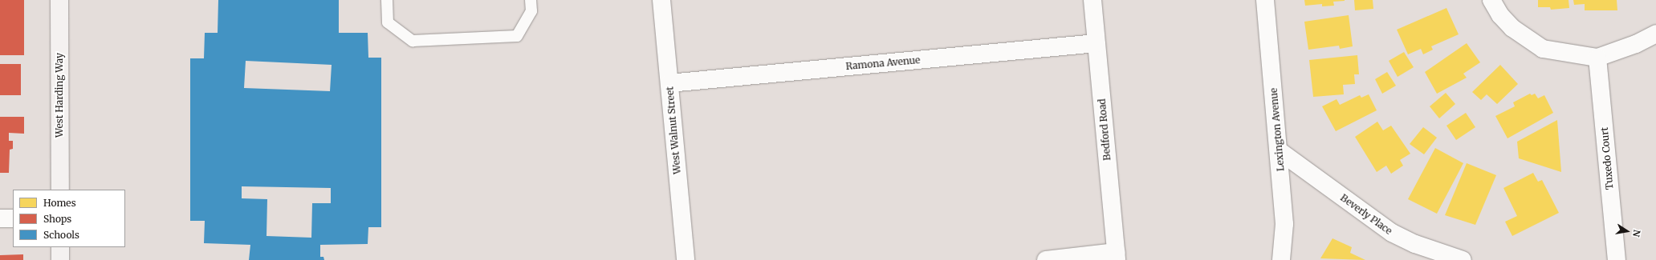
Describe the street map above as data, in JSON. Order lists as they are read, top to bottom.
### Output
{
  "streets": {
    "street": [
      "Ramona Avenue",
      "West Harding Way",
      "Bedford Road",
      "Lexington Avenue",
      "West Walnut Street",
      "Tuxedo Court",
      "Beverly Place"
    ]
  },
  "crossings": [
    ["Ramona Avenue", "Bedford Road"],
    ["Ramona Avenue", "West Walnut Street"],
    ["Lexington Avenue", "Beverly Place"]
  ],
  "legend": ["Homes", "Shops", "Schools"],
  "north": "right"
}
